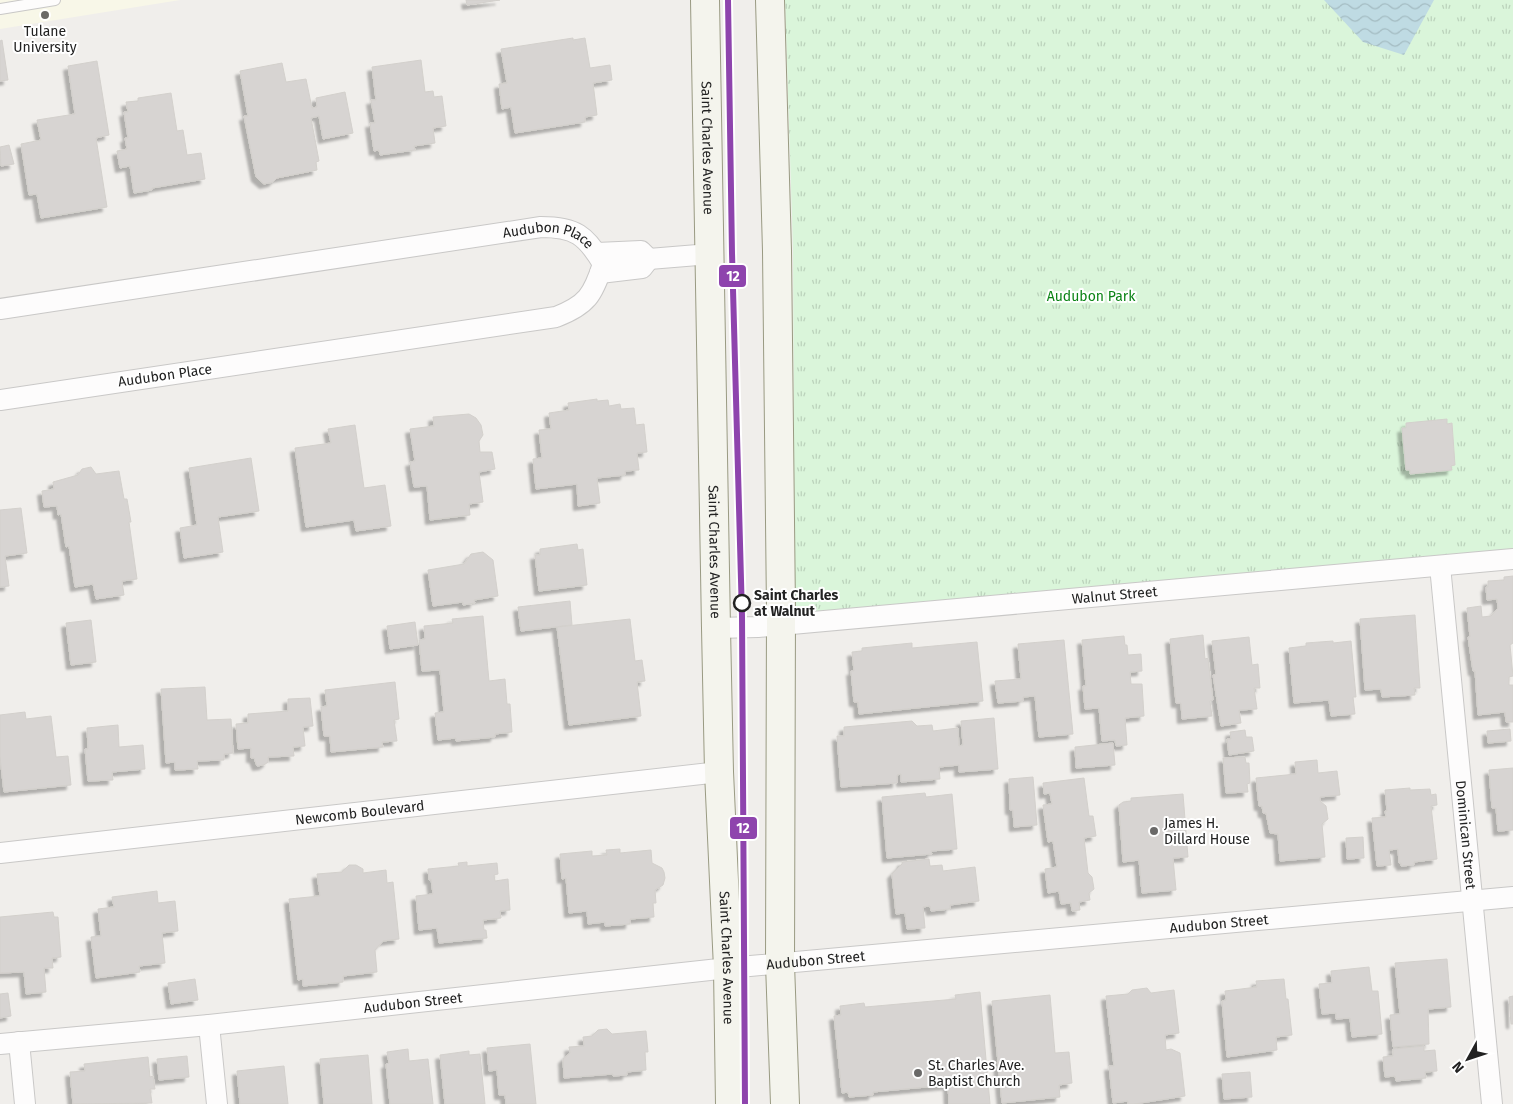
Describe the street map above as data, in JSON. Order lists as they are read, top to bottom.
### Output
{
  "streets": {
    "main road": ["Saint Charles Avenue"],
    "street": [
      "Audubon Place",
      "Walnut Street",
      "Newcomb Boulevard",
      "Dominican Street",
      "Audubon Street"
    ]
  },
  "crossings": [
    ["Saint Charles Avenue", "Walnut Street"],
    ["Saint Charles Avenue", "Newcomb Boulevard"],
    ["Saint Charles Avenue", "Audubon Street"],
    ["Walnut Street", "Dominican Street"],
    ["Dominican Street", "Audubon Street"]
  ],
  "parks": ["Audubon Park"],
  "places": [
    "Tulane University",
    "Saint Charles at Walnut",
    "James H. Dillard House",
    "St. Charles Ave. Baptist Church"
  ],
  "lines": ["transit line 12"],
  "north": "bottom left"
}
